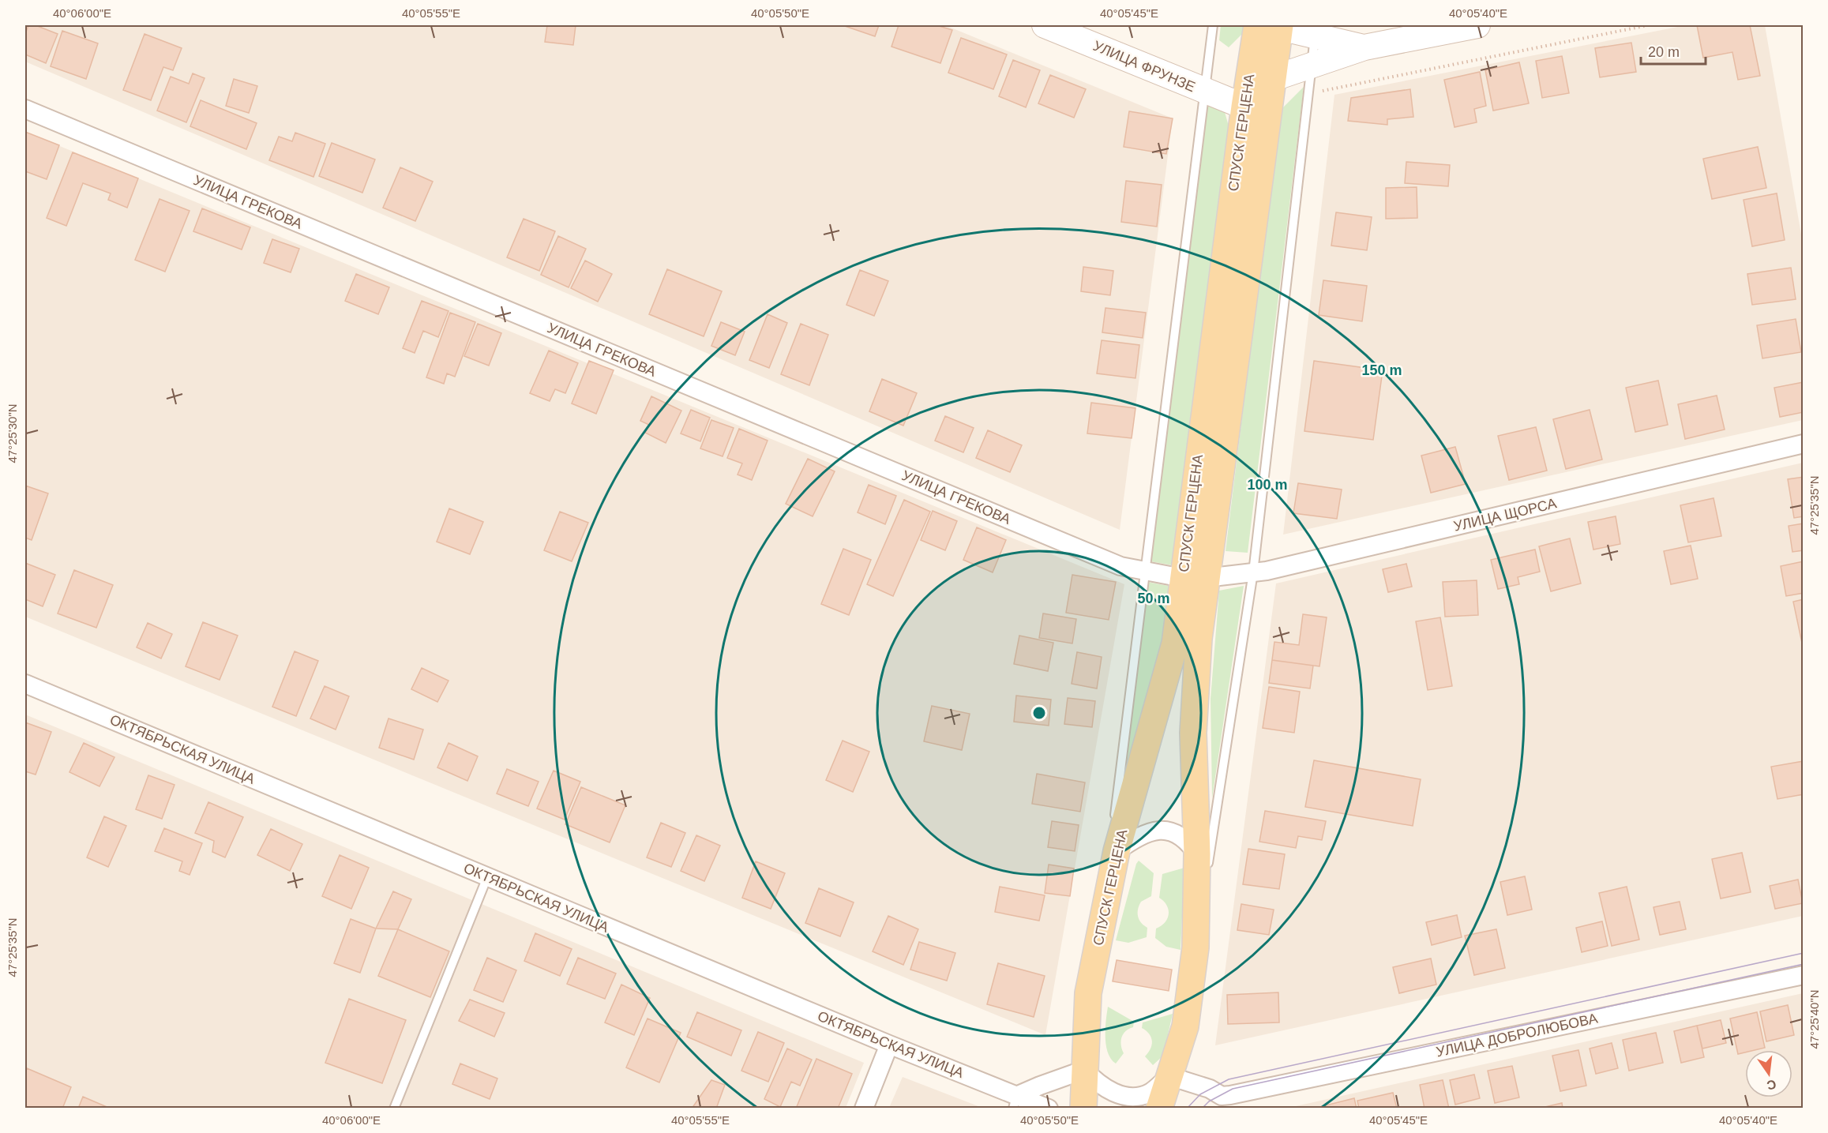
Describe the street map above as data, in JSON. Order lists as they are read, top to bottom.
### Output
{
  "streets": {
    "main road": ["СПУСК ГЕРЦЕНА"],
    "street": [
      "УЛИЦА ФРУНЗЕ",
      "УЛИЦА ГРЕКОВА",
      "УЛИЦА ЩОРСА",
      "ОКТЯБРЬСКАЯ УЛИЦА",
      "УЛИЦА ДОБРОЛЮБОВА"
    ]
  },
  "crossings": [
    ["УЛИЦА ФРУНЗЕ", "СПУСК ГЕРЦЕНА"],
    ["СПУСК ГЕРЦЕНА", "УЛИЦА ГРЕКОВА"],
    ["СПУСК ГЕРЦЕНА", "УЛИЦА ЩОРСА"],
    ["УЛИЦА ГРЕКОВА", "УЛИЦА ЩОРСА"]
  ],
  "scale_bar": "20 m",
  "north": "bottom",
  "coordinates": [
    "40°06'00\"E",
    "40°05'55\"E",
    "40°05'50\"E",
    "40°05'45\"E",
    "40°05'40\"E",
    "47°25'30\"N",
    "47°25'35\"N",
    "47°25'40\"N"
  ],
  "rings": ["150 m", "100 m", "50 m"]
}
